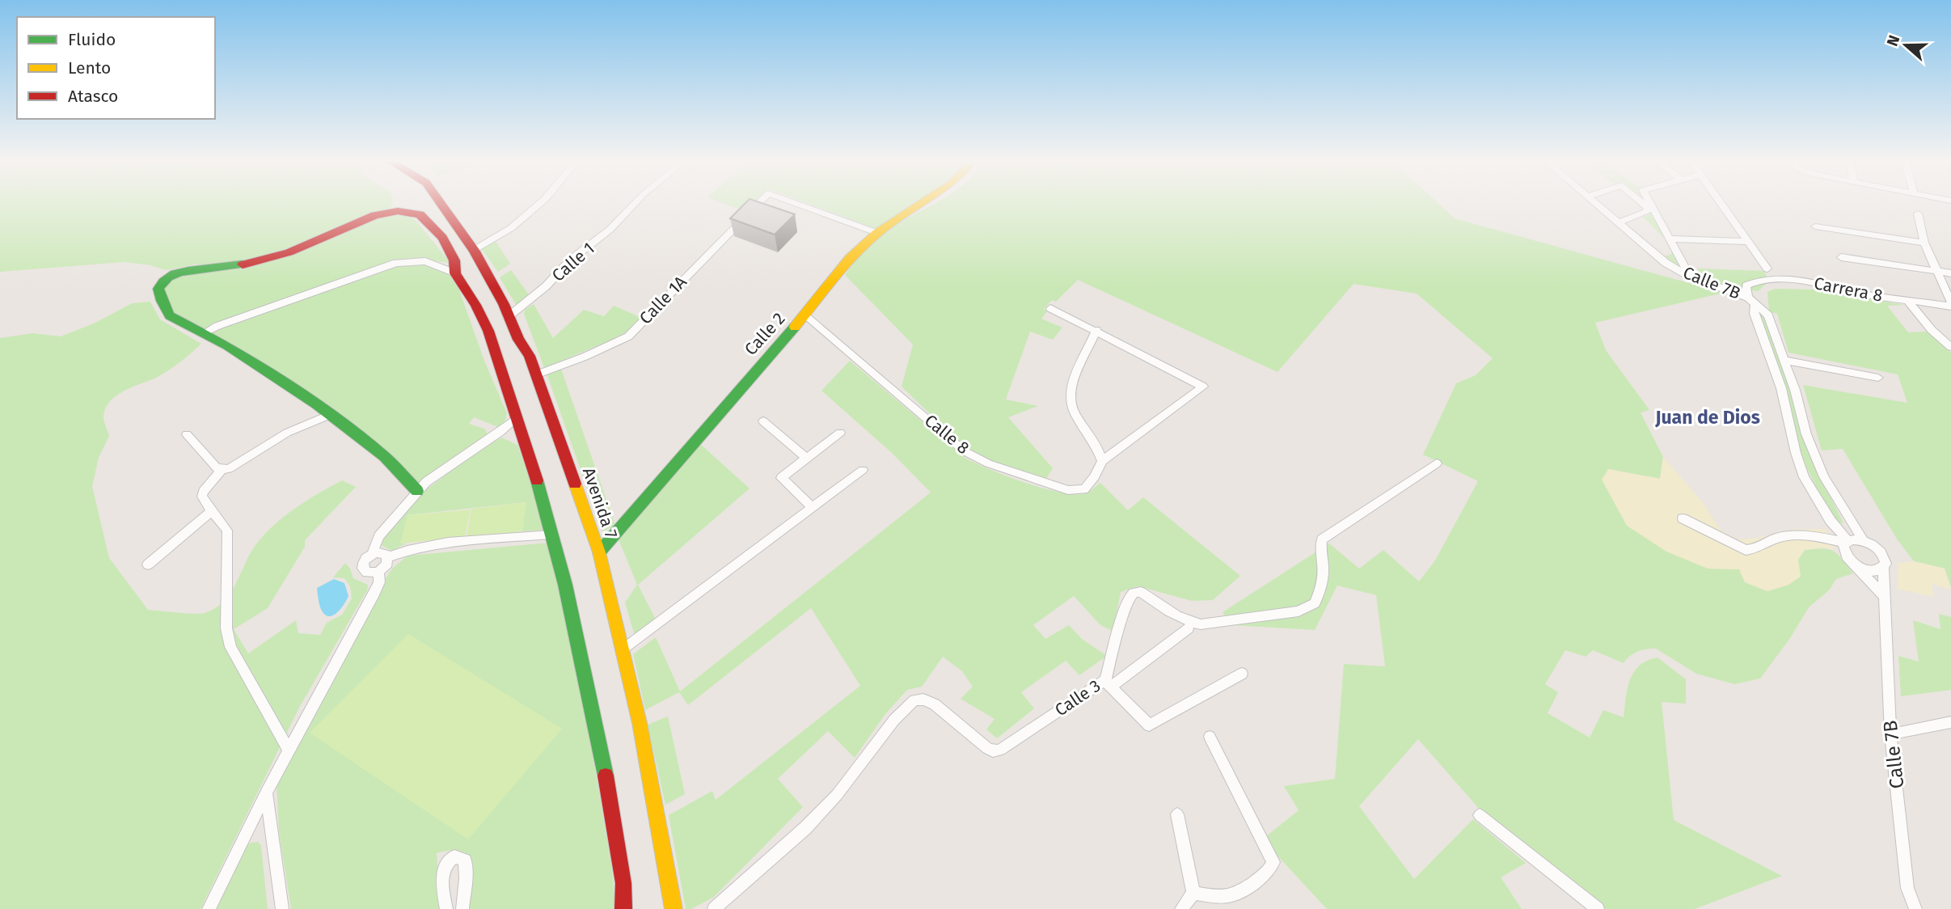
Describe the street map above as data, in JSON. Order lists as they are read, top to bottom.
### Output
{
  "streets": {
    "main road": ["Calle 2", "Avenida 7"],
    "street": [
      "Calle 1",
      "Calle 7B",
      "Carrera 8",
      "Calle 1A",
      "Calle 8",
      "Calle 3"
    ]
  },
  "crossings": [
    ["Calle 1", "Avenida 7"],
    ["Calle 7B", "Carrera 8"],
    ["Calle 1A", "Avenida 7"],
    ["Calle 2", "Calle 8"],
    ["Calle 2", "Avenida 7"]
  ],
  "districts": ["Juan de Dios"],
  "legend": ["Fluido", "Lento", "Atasco"],
  "north": "left"
}
